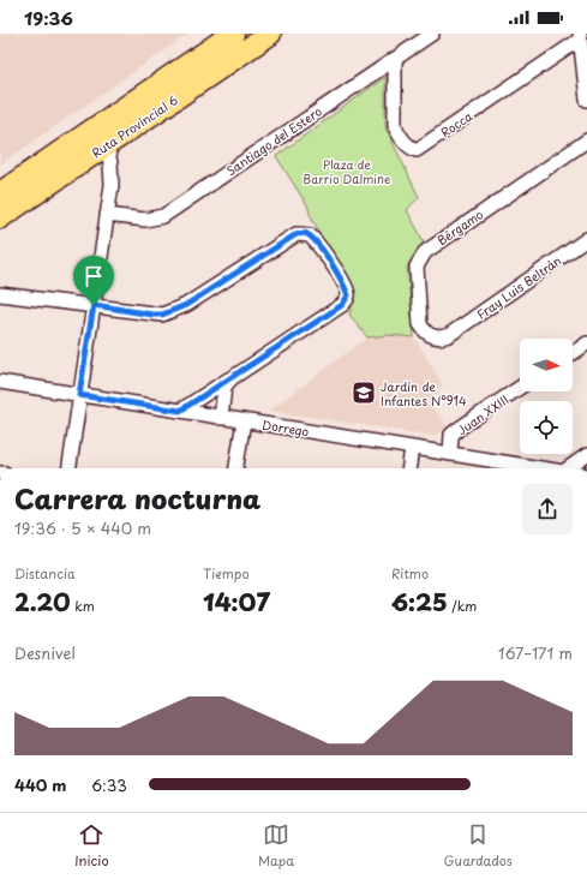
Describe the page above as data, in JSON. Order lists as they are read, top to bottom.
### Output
{
  "streets": {
    "highway": ["Ruta Provincial 6"],
    "street": [
      "Rocca",
      "Santiago del Estero",
      "Bérgamo",
      "Fray Luis Beltrán",
      "Juan XXIII",
      "Dorrego"
    ]
  },
  "crossings": [
    ["Rocca", "Santiago del Estero"],
    ["Bérgamo", "Fray Luis Beltrán"],
    ["Juan XXIII", "Dorrego"]
  ],
  "parks": ["Plaza de Barrio Dalmine"],
  "places": {
    "school or university": ["Jardin de Infantes N°914"]
  },
  "north": "right",
  "page": {
    "status": "19:36",
    "heading": ["Carrera nocturna", "19:36 · 5 × 440 m"],
    "stats": [
      ["Distancia", "2.20 km"],
      ["Tiempo", "14:07"],
      ["Ritmo", "6:25 /km"]
    ],
    "chart": ["Desnivel", "167–171 m"],
    "list": [
      {
        "name": "440 m",
        "note": "6:33"
      }
    ],
    "tabs": ["Inicio", "Mapa", "Guardados"]
  }
}
